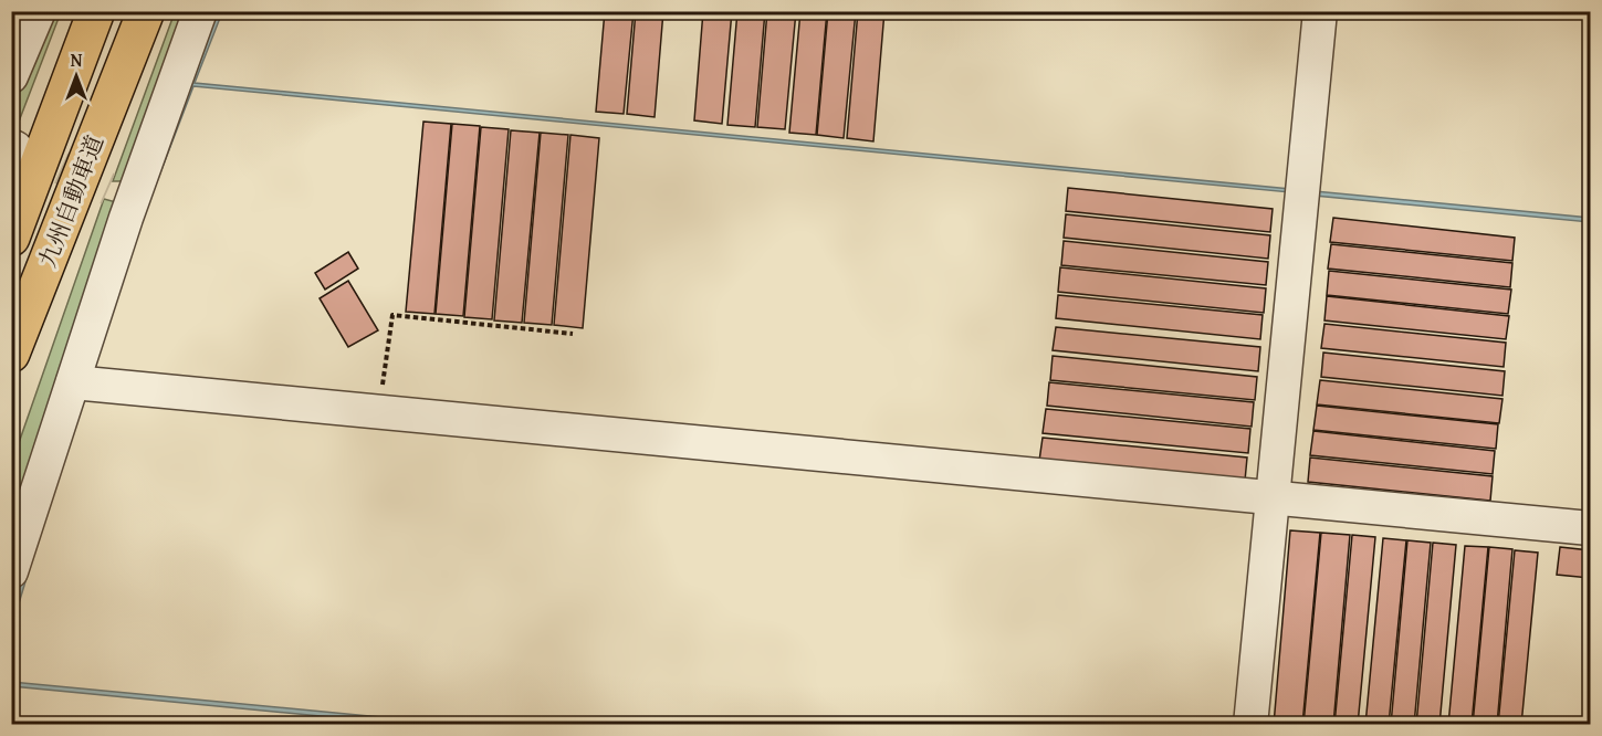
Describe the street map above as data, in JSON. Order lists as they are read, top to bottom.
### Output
{
  "streets": {
    "highway": ["九州自動車道"]
  },
  "north": "top"
}
